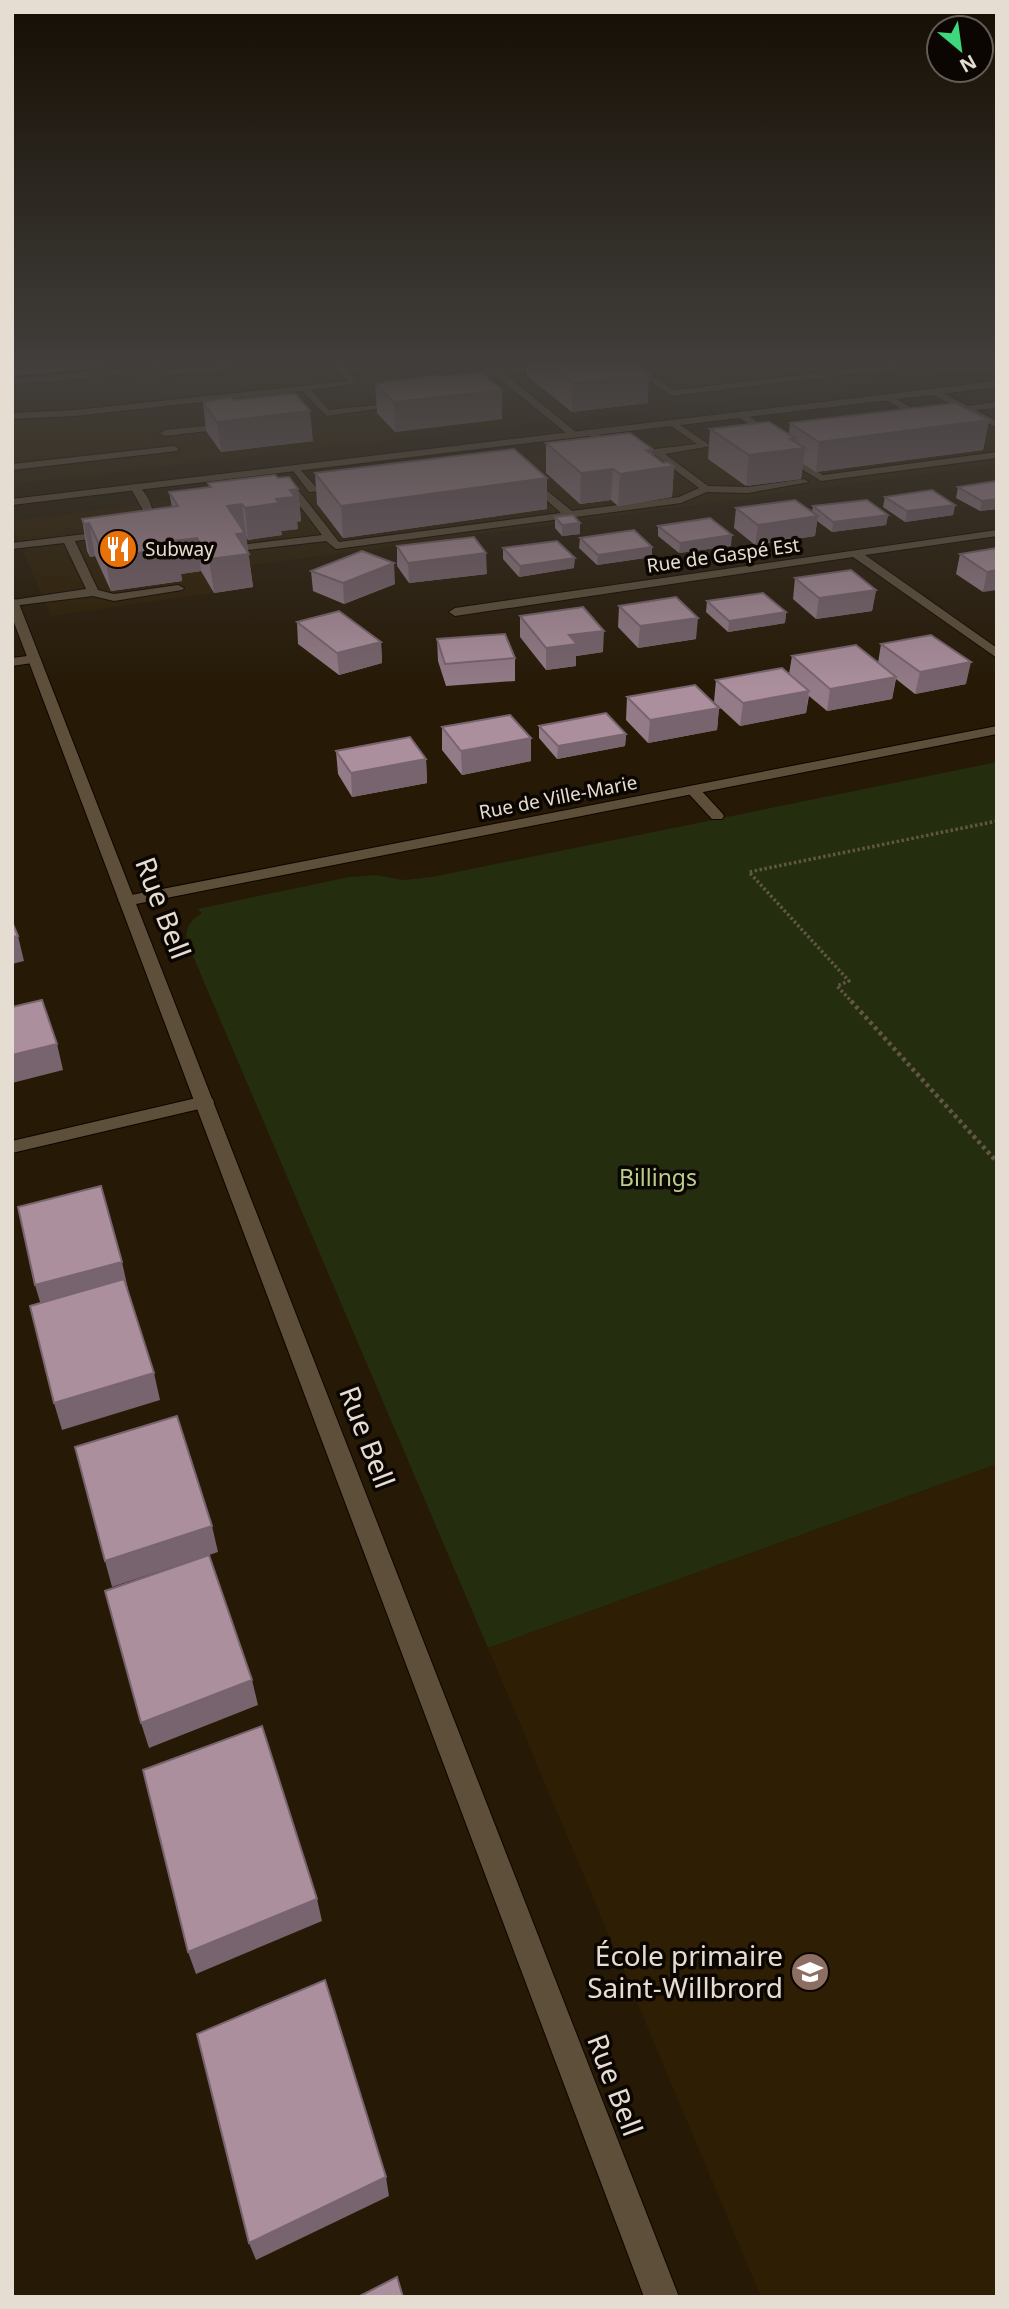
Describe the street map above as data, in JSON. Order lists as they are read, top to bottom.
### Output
{
  "streets": {
    "street": ["Rue de Gaspé Est", "Rue de Ville-Marie", "Rue Bell"]
  },
  "crossings": [
    ["Rue de Ville-Marie", "Rue Bell"]
  ],
  "parks": ["Billings"],
  "places": {
    "restaurant": ["Subway"],
    "school or university": ["École primaire Saint-Willbrord"]
  },
  "north": "bottom right"
}
